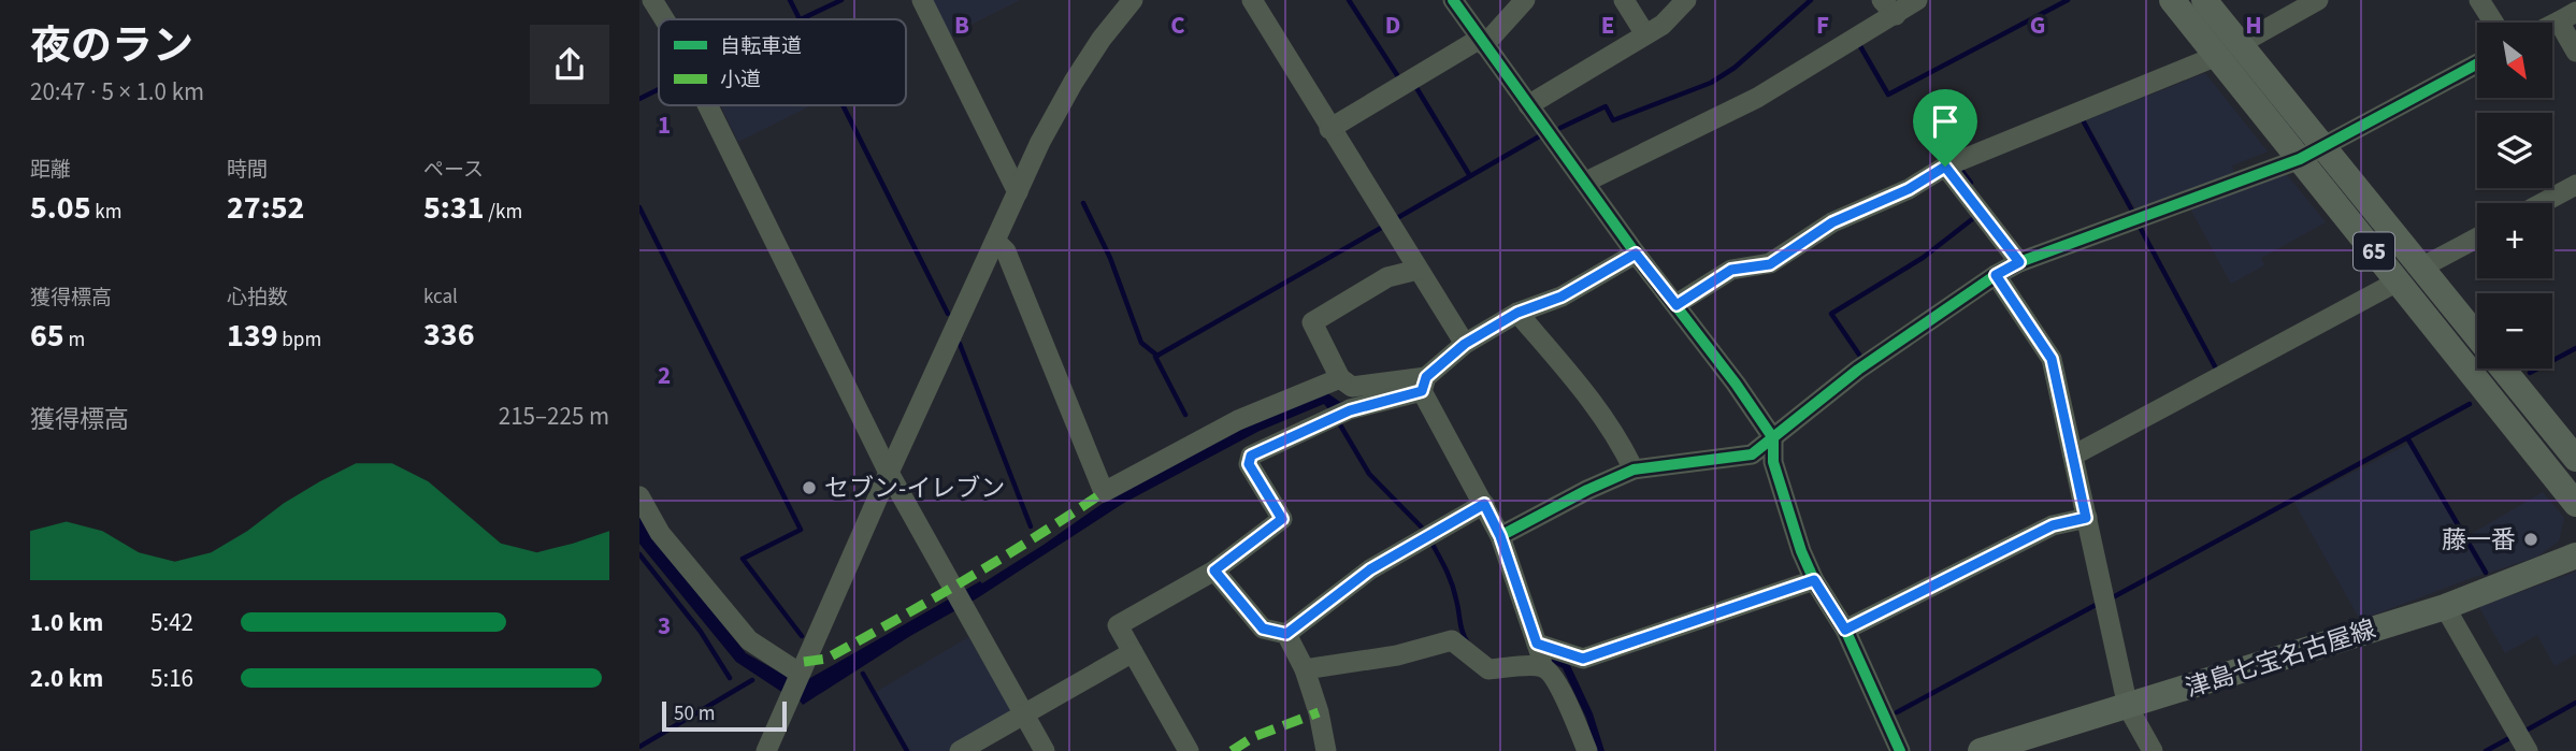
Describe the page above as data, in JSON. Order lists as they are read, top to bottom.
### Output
{
  "streets": {
    "main road": ["65", "津島七宝名古屋線"]
  },
  "places": ["セブン-イレブン", "藤一番"],
  "legend": ["自転車道", "小道"],
  "scale_bar": "50 m",
  "north": "bottom right",
  "page": {
    "heading": ["夜のラン", "20:47 · 5 × 1.0 km"],
    "map_buttons": ["+", "−"],
    "stats": [
      ["距離", "5.05 km"],
      ["時間", "27:52"],
      ["ペース", "5:31 /km"],
      ["獲得標高", "65 m"],
      ["心拍数", "139 bpm"],
      ["kcal", "336"]
    ],
    "chart": ["獲得標高", "215–225 m"],
    "list": [
      {
        "name": "1.0 km",
        "note": "5:42"
      },
      {
        "name": "2.0 km",
        "note": "5:16"
      }
    ],
    "scale": "50 m"
  },
  "grid": {
    "columns": [
      "B",
      "C",
      "D",
      "E",
      "F",
      "G",
      "H"
    ],
    "rows": ["1", "2", "3"]
  }
}
